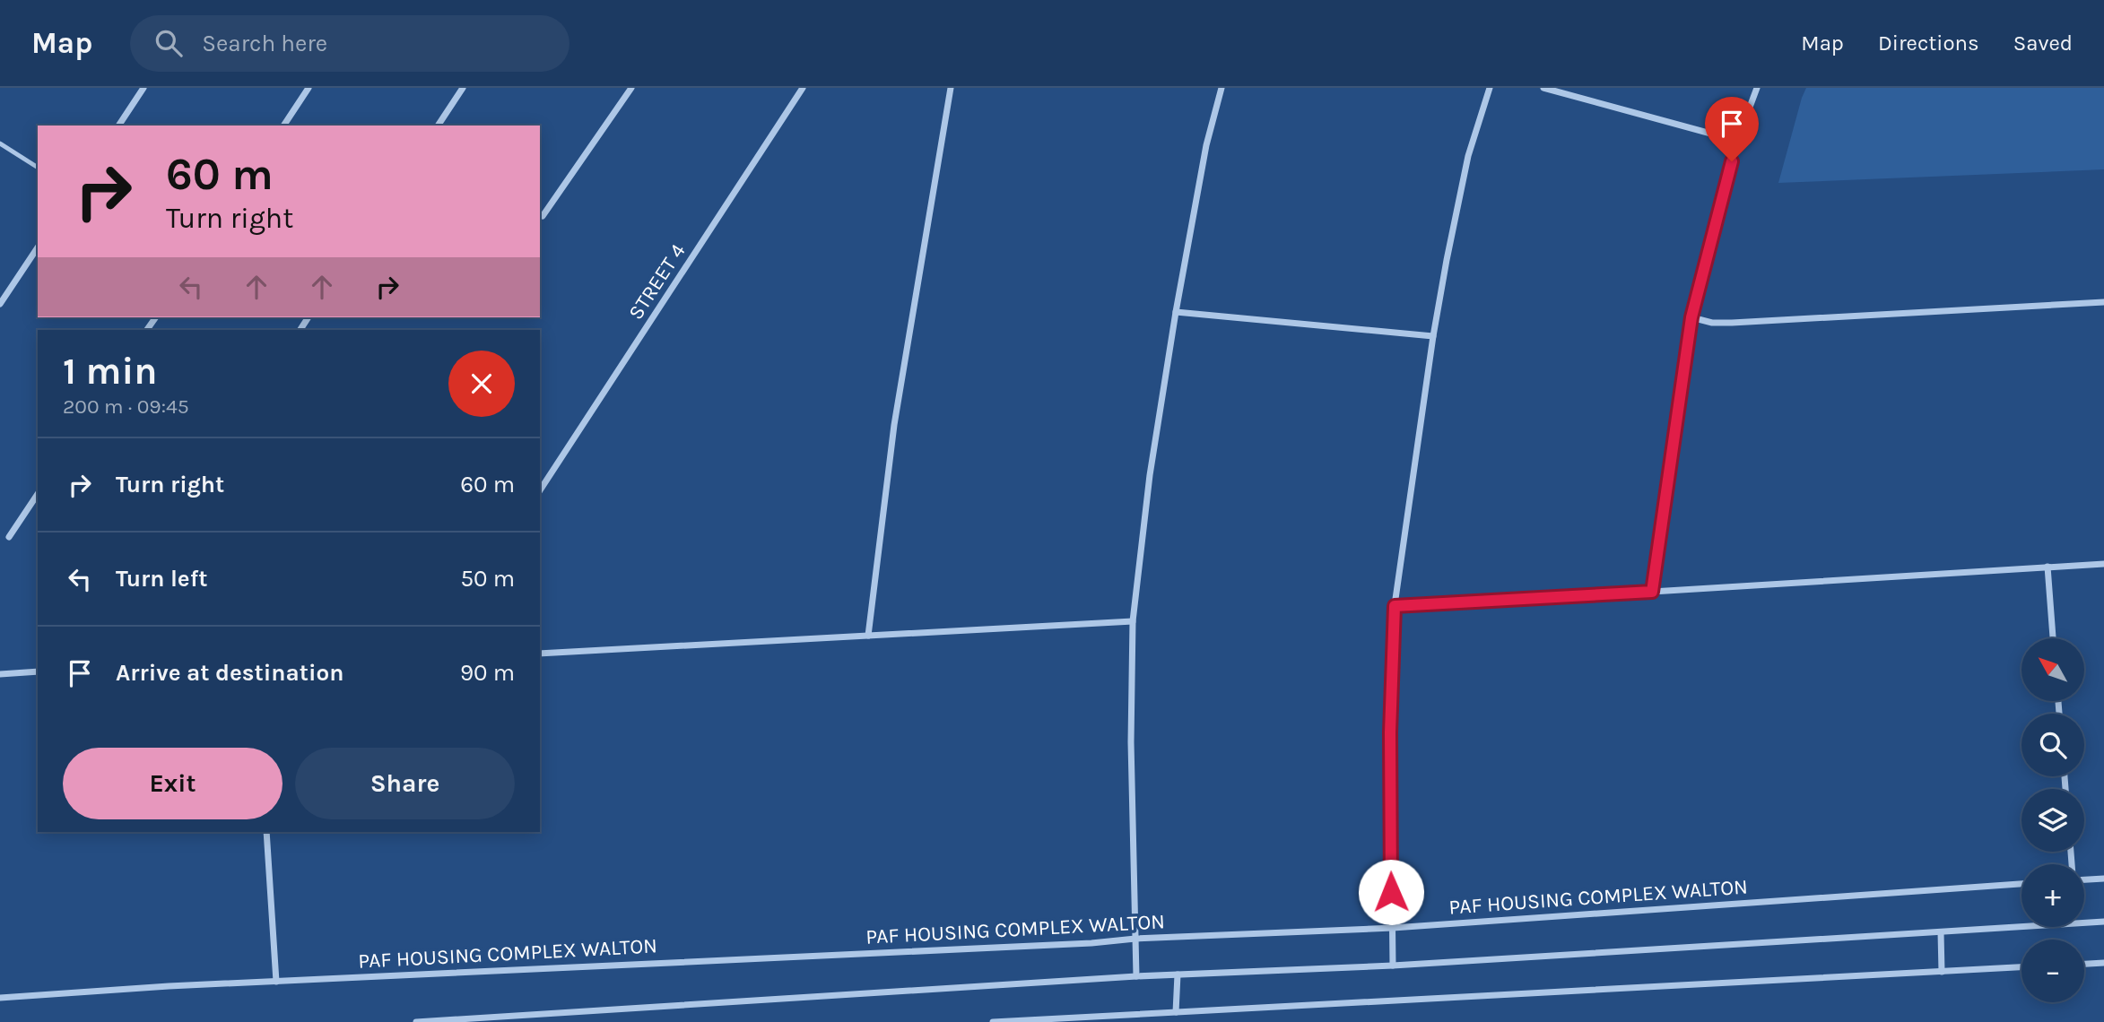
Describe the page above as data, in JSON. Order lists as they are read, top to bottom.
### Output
{
  "streets": {
    "street": ["STREET 4", "PAF HOUSING COMPLEX WALTON"]
  },
  "north": "top left",
  "page": {
    "header": "Map",
    "search": "Search here",
    "nav": ["Map", "Directions", "Saved"],
    "turn": ["60 m", "Turn right"],
    "heading": ["1 min", "200 m · 09:45"],
    "list": [
      {
        "name": "Turn right",
        "value": "60 m"
      },
      {
        "name": "Turn left",
        "value": "50 m"
      },
      {
        "name": "Arrive at destination",
        "value": "90 m"
      }
    ],
    "map_buttons": ["+", "−"],
    "buttons": ["Exit", "Share"]
  }
}
